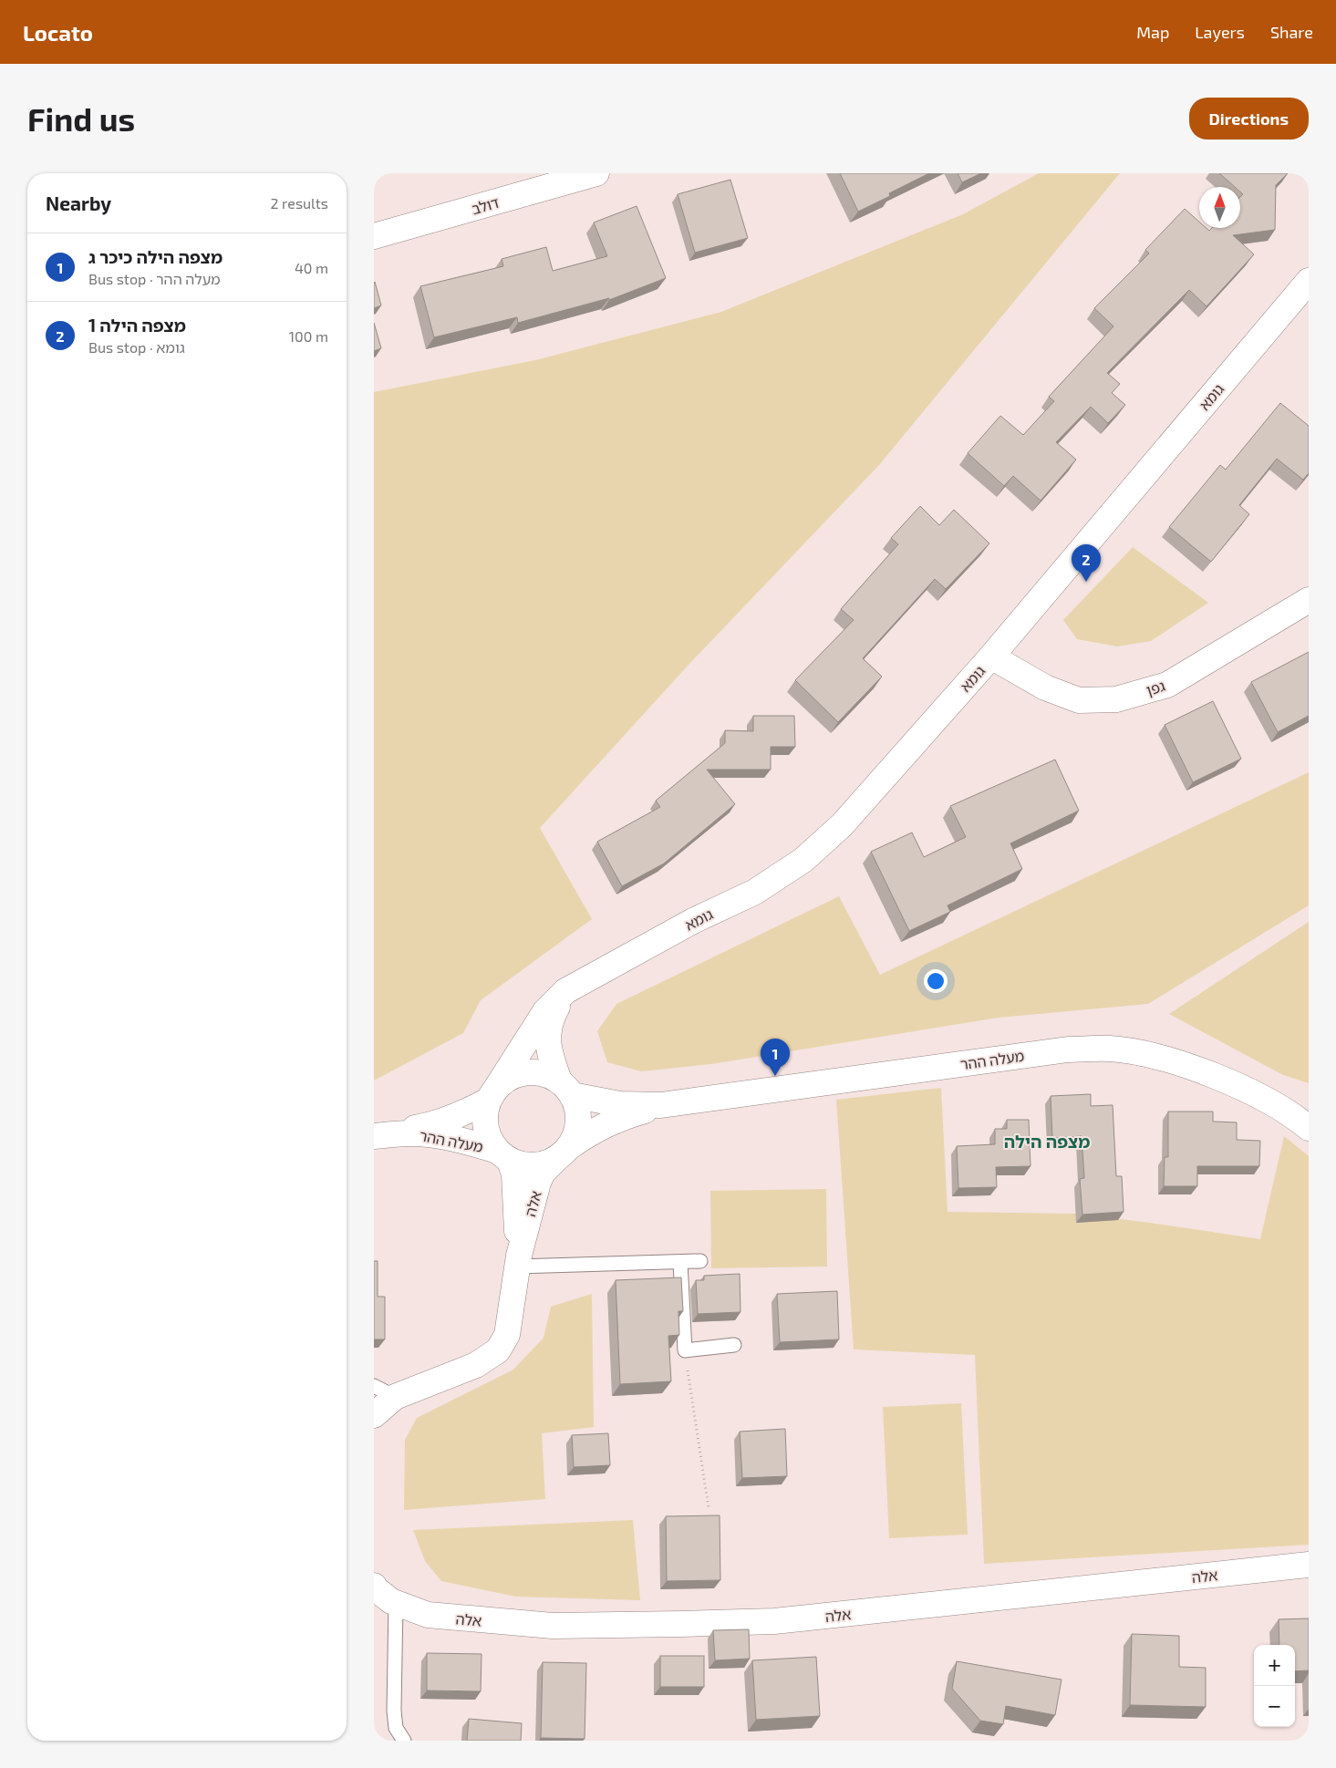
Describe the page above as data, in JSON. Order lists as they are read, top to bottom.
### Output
{
  "streets": {
    "street": [
      "דולב",
      "גומא",
      "גפן",
      "מעלה ההר",
      "אלה"
    ]
  },
  "crossings": [
    ["גומא", "גפן"],
    ["גומא", "מעלה ההר"],
    ["גומא", "אלה"],
    ["מעלה ההר", "אלה"]
  ],
  "districts": ["מצפה הילה"],
  "north": "top",
  "page": {
    "header": "Locato",
    "nav": ["Map", "Layers", "Share"],
    "buttons": "Directions",
    "title": "Find us",
    "heading": ["Nearby", "2 results"],
    "list": [
      {
        "mark": "1",
        "name": "מצפה הילה כיכר ג",
        "note": "Bus stop · מעלה ההר",
        "value": "40 m"
      },
      {
        "mark": "2",
        "name": "מצפה הילה 1",
        "note": "Bus stop · גומא",
        "value": "100 m"
      }
    ],
    "pins": ["2", "1"],
    "map_buttons": ["+", "−"]
  }
}
